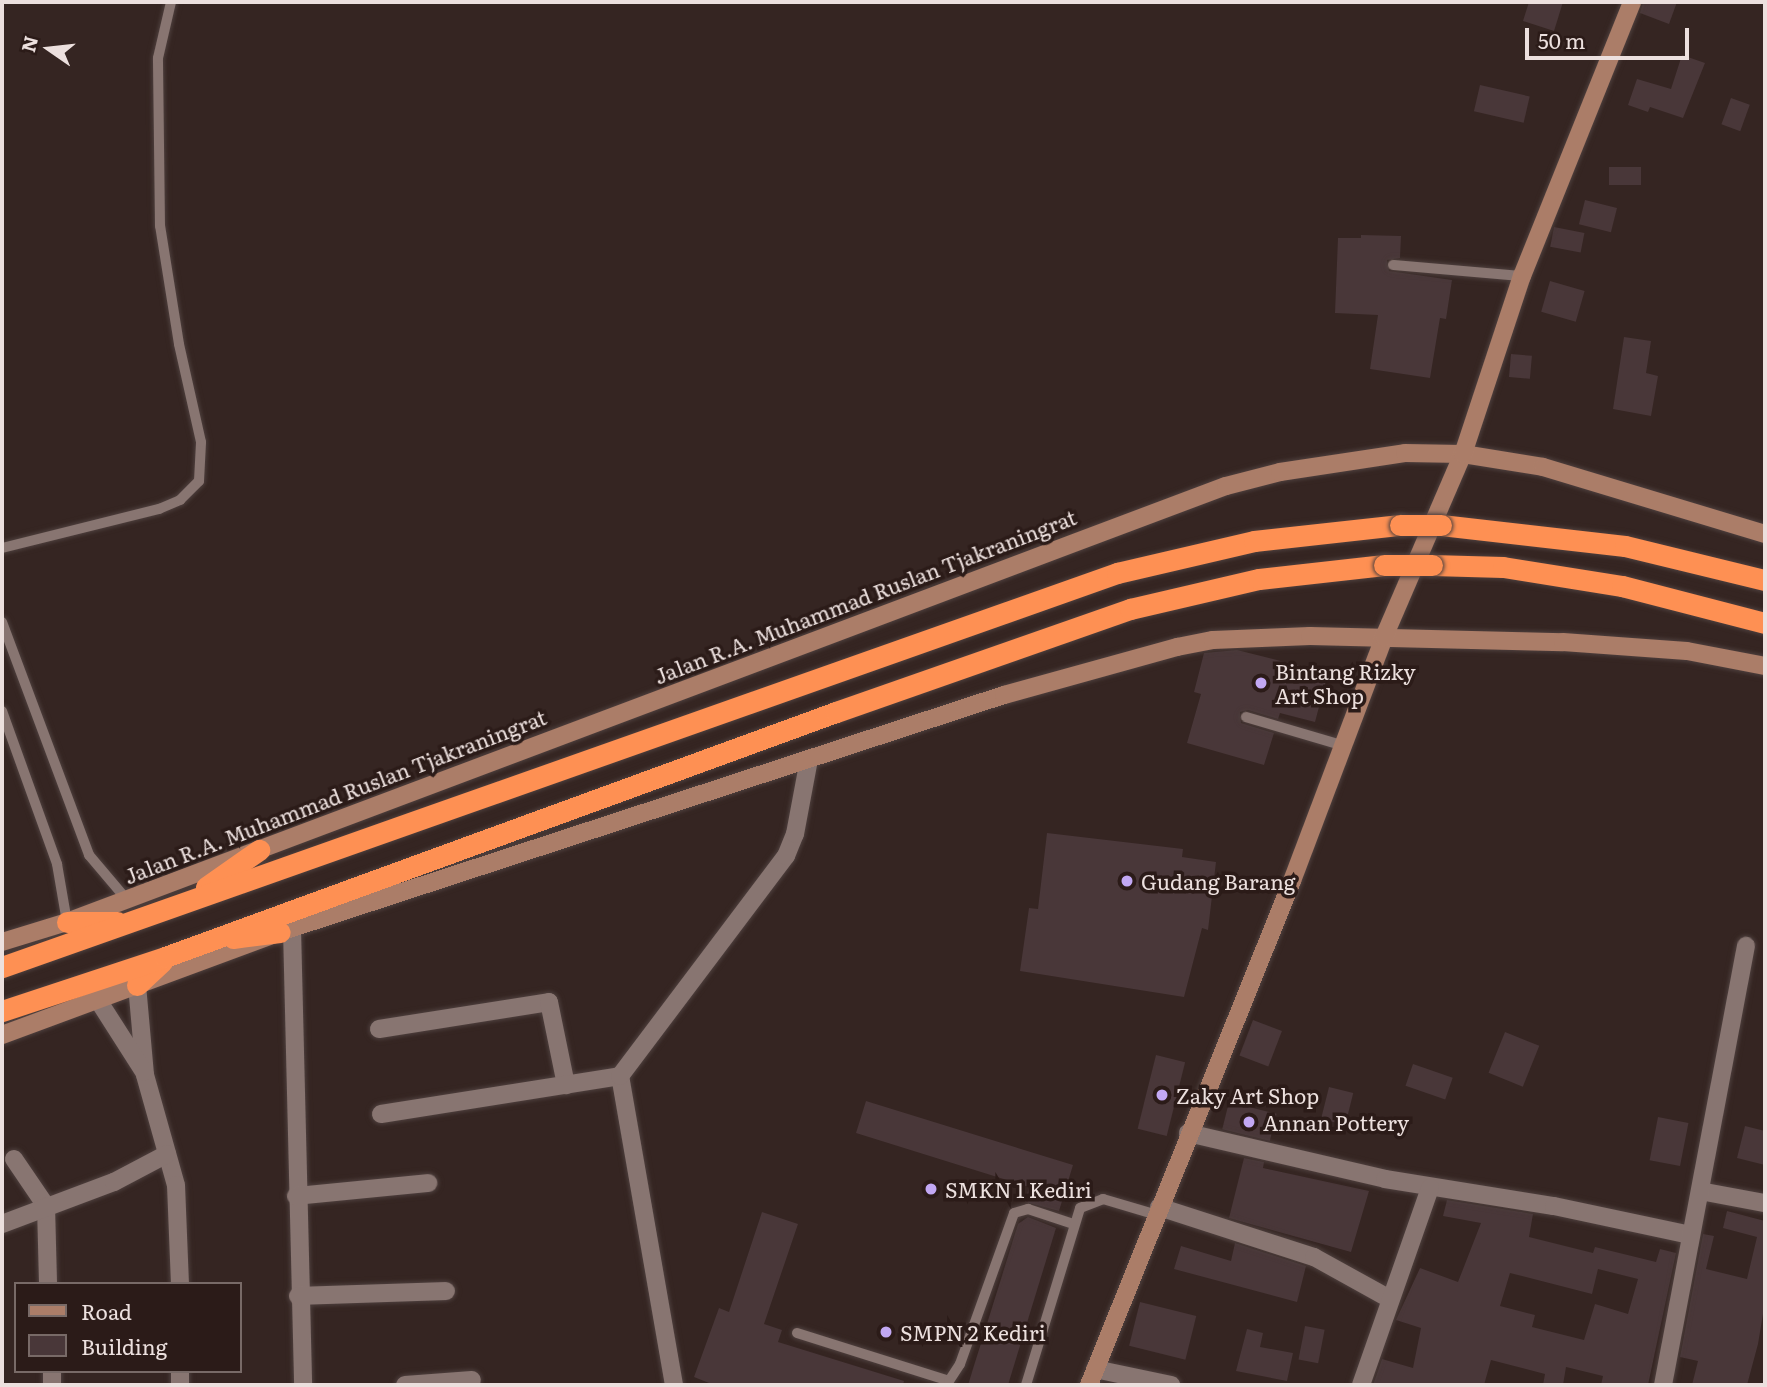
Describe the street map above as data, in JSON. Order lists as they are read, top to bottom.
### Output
{
  "streets": {
    "highway": ["Jalan R.A. Muhammad Ruslan Tjakraningrat"]
  },
  "places": [
    "Bintang Rizky Art Shop",
    "Gudang Barang",
    "Zaky Art Shop",
    "Annan Pottery",
    "SMKN 1 Kediri",
    "SMPN 2 Kediri"
  ],
  "legend": ["Road", "Building"],
  "scale_bar": "50 m",
  "north": "left"
}
